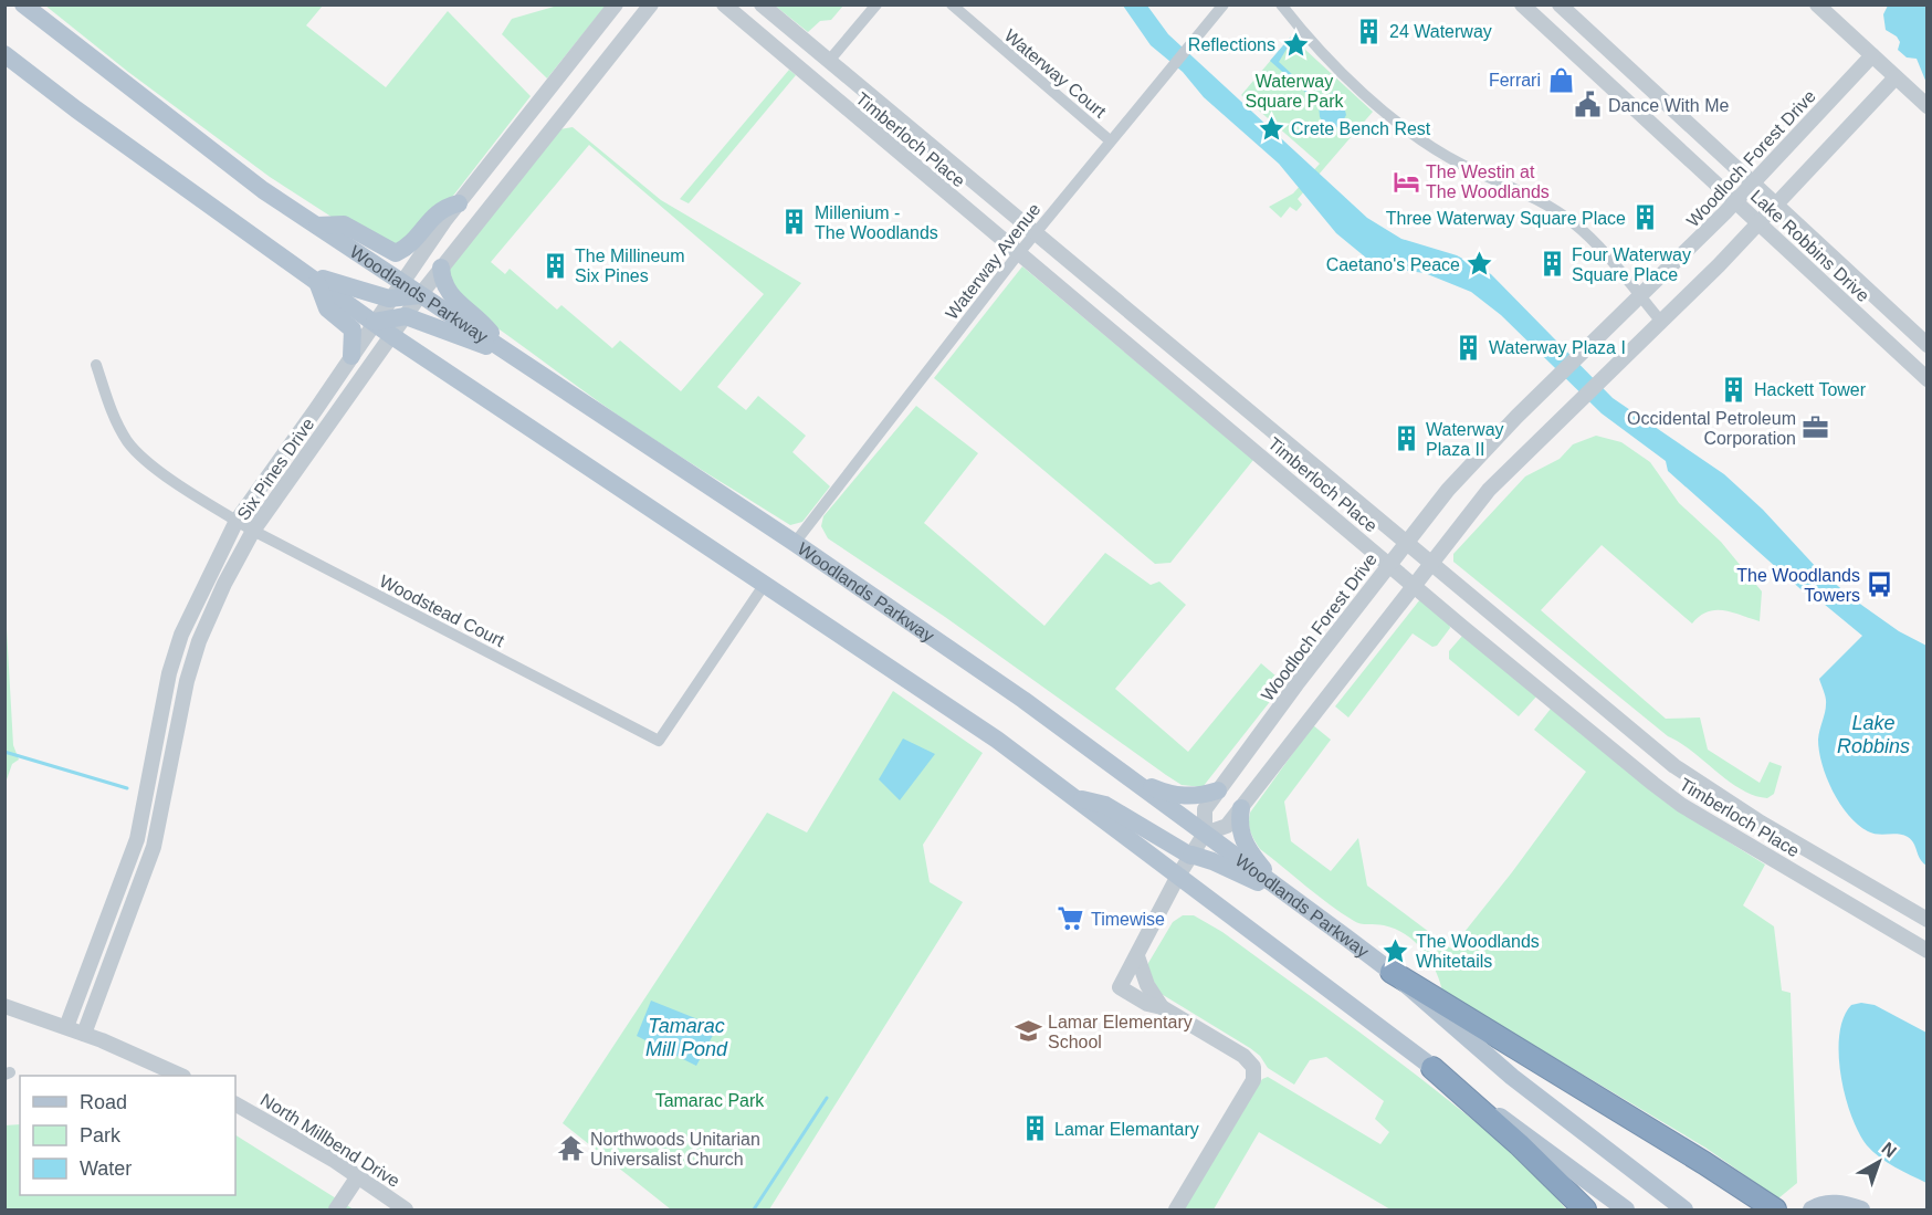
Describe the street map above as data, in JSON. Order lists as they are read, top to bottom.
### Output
{
  "streets": {
    "main road": ["Woodlands Parkway"],
    "street": [
      "Waterway Court",
      "Timberloch Place",
      "Woodloch Forest Drive",
      "Lake Robbins Drive",
      "Waterway Avenue",
      "Six Pines Drive",
      "Woodstead Court",
      "North Millbend Drive"
    ]
  },
  "crossings": [
    ["Waterway Court", "Waterway Avenue"],
    ["Timberloch Place", "Woodloch Forest Drive"],
    ["Timberloch Place", "Waterway Avenue"],
    ["Woodloch Forest Drive", "Lake Robbins Drive"],
    ["Woodloch Forest Drive", "Woodlands Parkway"],
    ["Waterway Avenue", "Woodlands Parkway"],
    ["Woodlands Parkway", "Six Pines Drive"],
    ["Six Pines Drive", "Woodstead Court"]
  ],
  "water": ["Lake Robbins", "Tamarac Mill Pond"],
  "parks": ["Waterway Square Park", "Tamarac Park"],
  "places": {
    "building": [
      "24 Waterway",
      "Three Waterway Square Place",
      "Millenium - The Woodlands",
      "Four Waterway Square Place",
      "The Millineum Six Pines",
      "Waterway Plaza I",
      "Hackett Tower",
      "Waterway Plaza II",
      "Lamar Elemantary"
    ],
    "place": [
      "Reflections",
      "Crete Bench Rest",
      "Caetano's Peace",
      "The Woodlands Whitetails"
    ],
    "shop": ["Ferrari"],
    "public building": ["Dance With Me"],
    "hotel": ["The Westin at The Woodlands"],
    "office": ["Occidental Petroleum Corporation"],
    "bus stop": ["The Woodlands Towers"],
    "supermarket": ["Timewise"],
    "school or university": ["Lamar Elementary School"],
    "temple": ["Northwoods Unitarian Universalist Church"]
  },
  "legend": ["Road", "Park", "Water"],
  "north": "top right"
}
